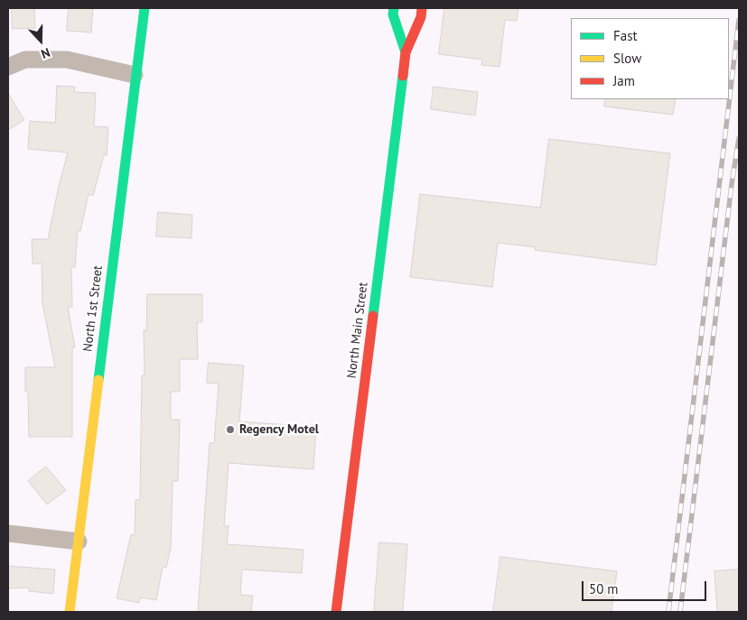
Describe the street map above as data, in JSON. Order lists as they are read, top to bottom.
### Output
{
  "streets": {
    "main road": ["North 1st Street", "North Main Street"]
  },
  "places": ["Regency Motel"],
  "legend": ["Fast", "Slow", "Jam"],
  "scale_bar": "50 m",
  "north": "bottom"
}
